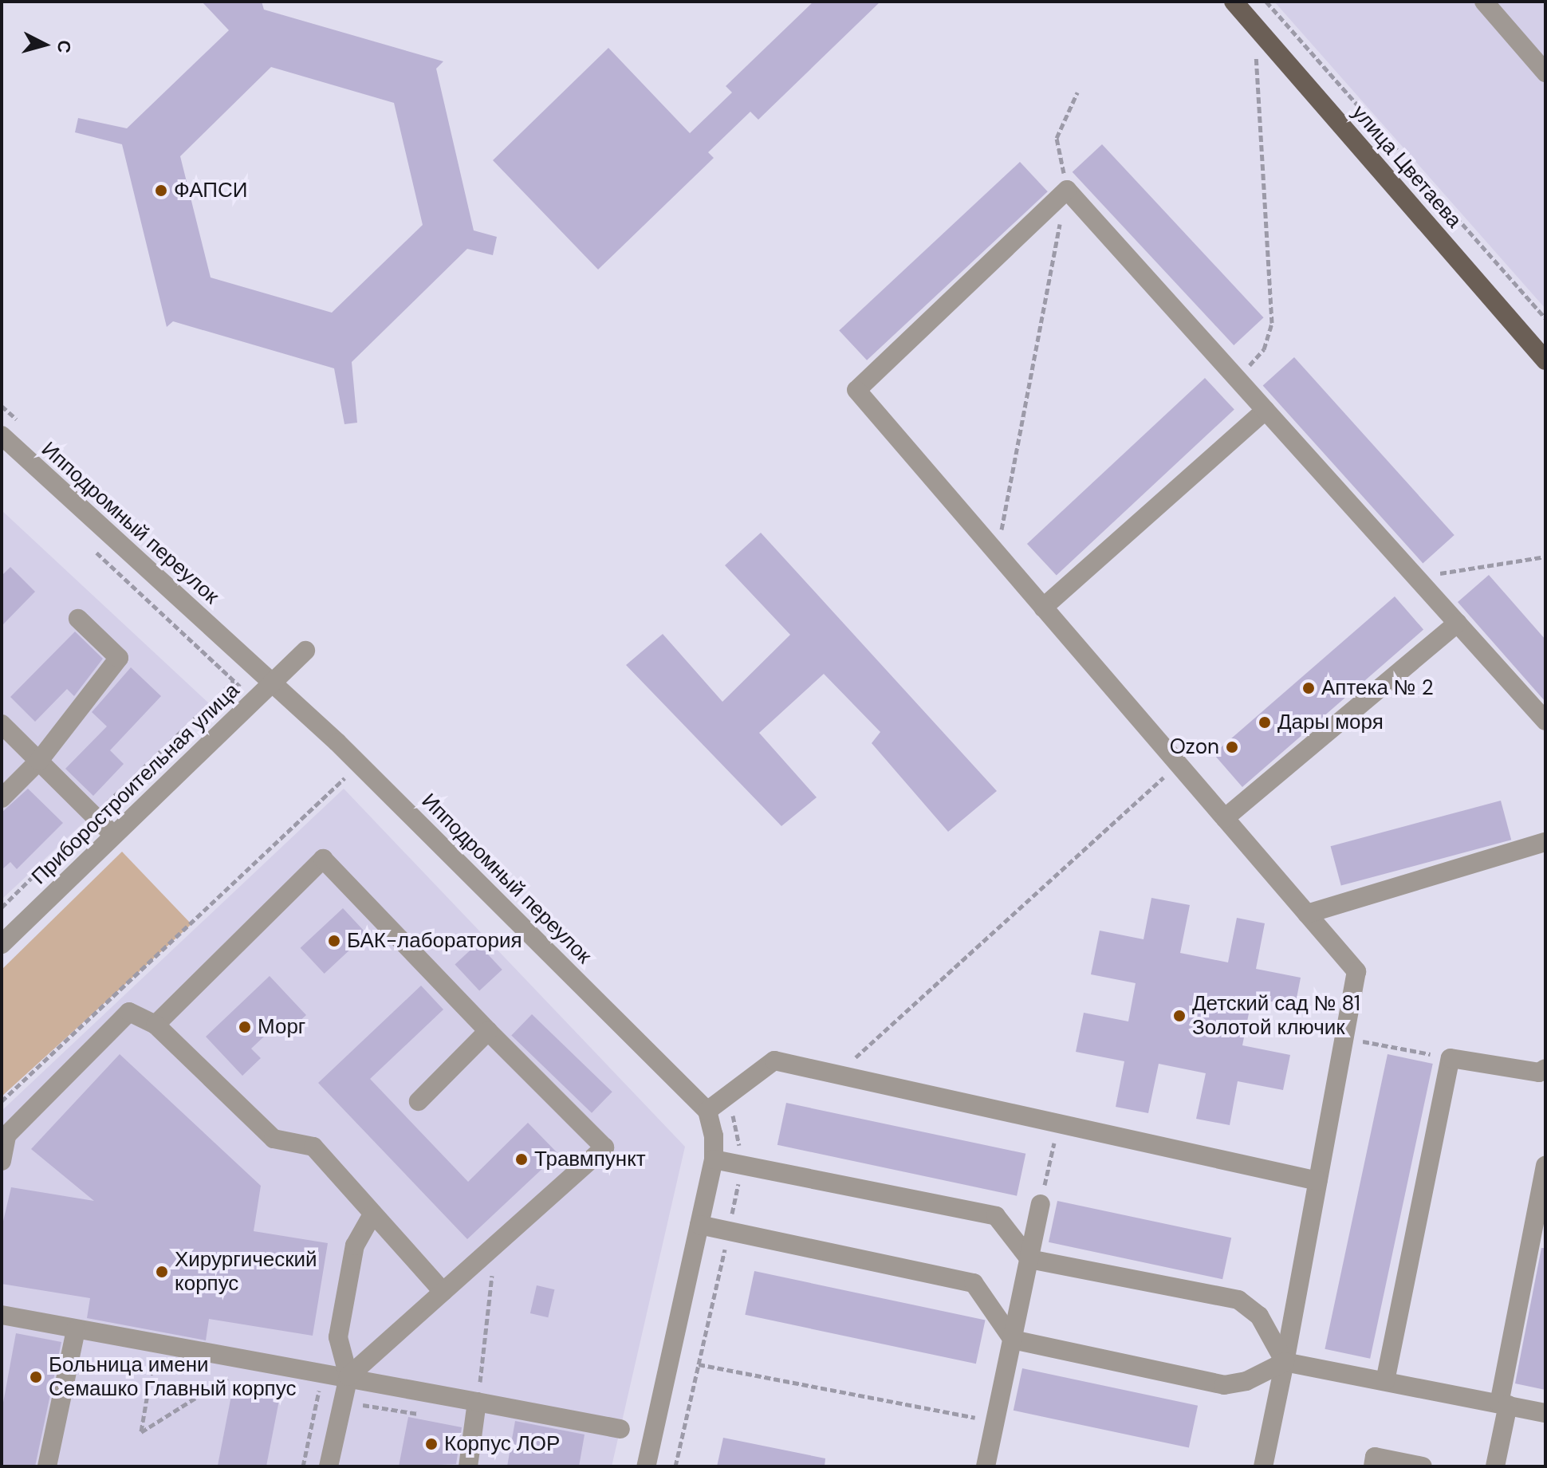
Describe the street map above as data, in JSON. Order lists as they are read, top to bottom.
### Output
{
  "streets": {
    "main road": ["улица Цветаева"],
    "street": ["Ипподромный переулок", "Приборостроительная улица"]
  },
  "crossings": [
    ["Ипподромный переулок", "Приборостроительная улица"]
  ],
  "places": [
    "ФАПСИ",
    "Аптека № 2",
    "Дары моря",
    "Ozon",
    "БАК-лаборатория",
    "Детский сад № 81 Золотой ключик",
    "Морг",
    "Травмпункт",
    "Хирургический корпус",
    "Больница имени Семашко Главный корпус",
    "Корпус ЛОР"
  ],
  "north": "right"
}
